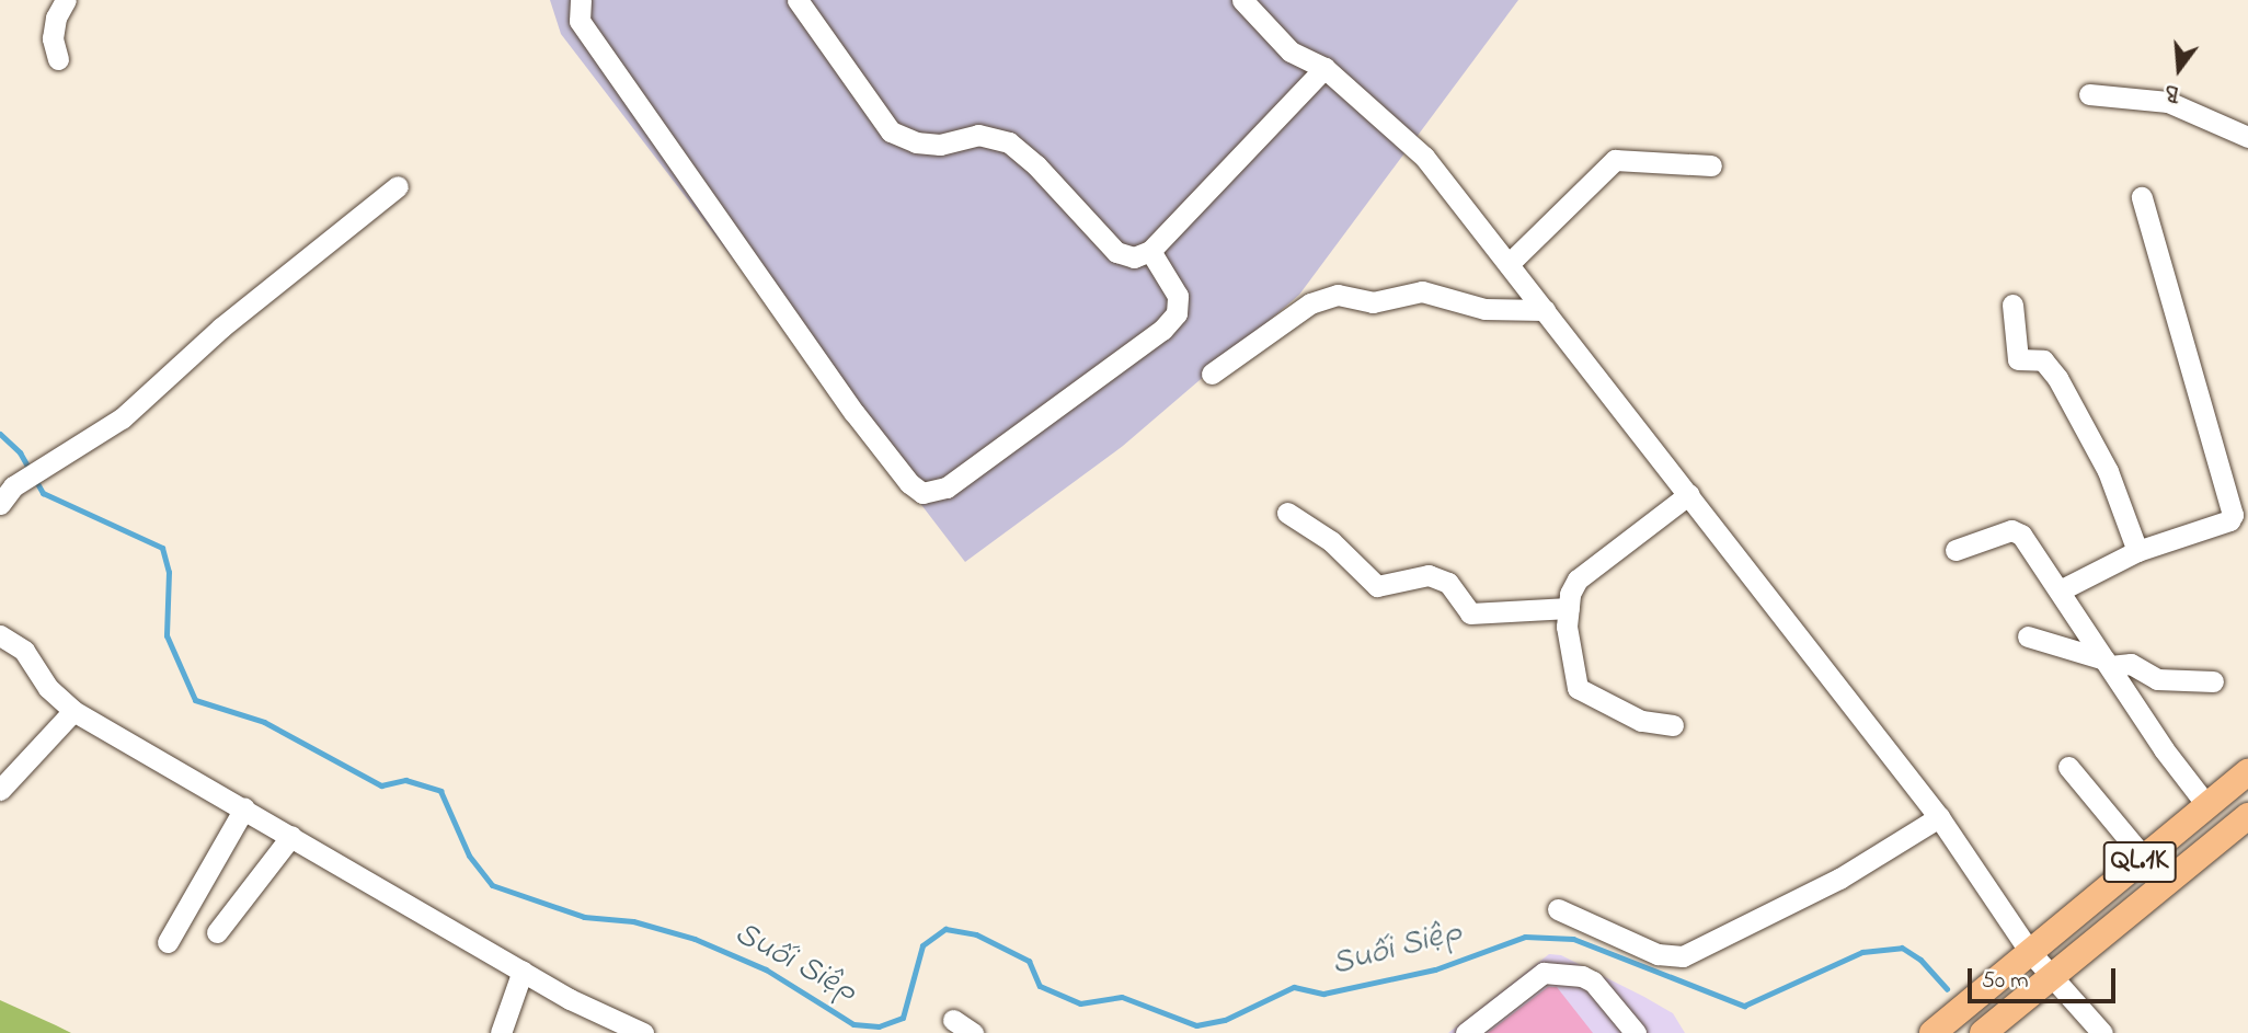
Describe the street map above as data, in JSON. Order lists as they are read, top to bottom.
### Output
{
  "streets": {
    "main road": ["QL.1K"]
  },
  "water": ["Suối Siệp"],
  "scale_bar": "50 m",
  "north": "bottom"
}
